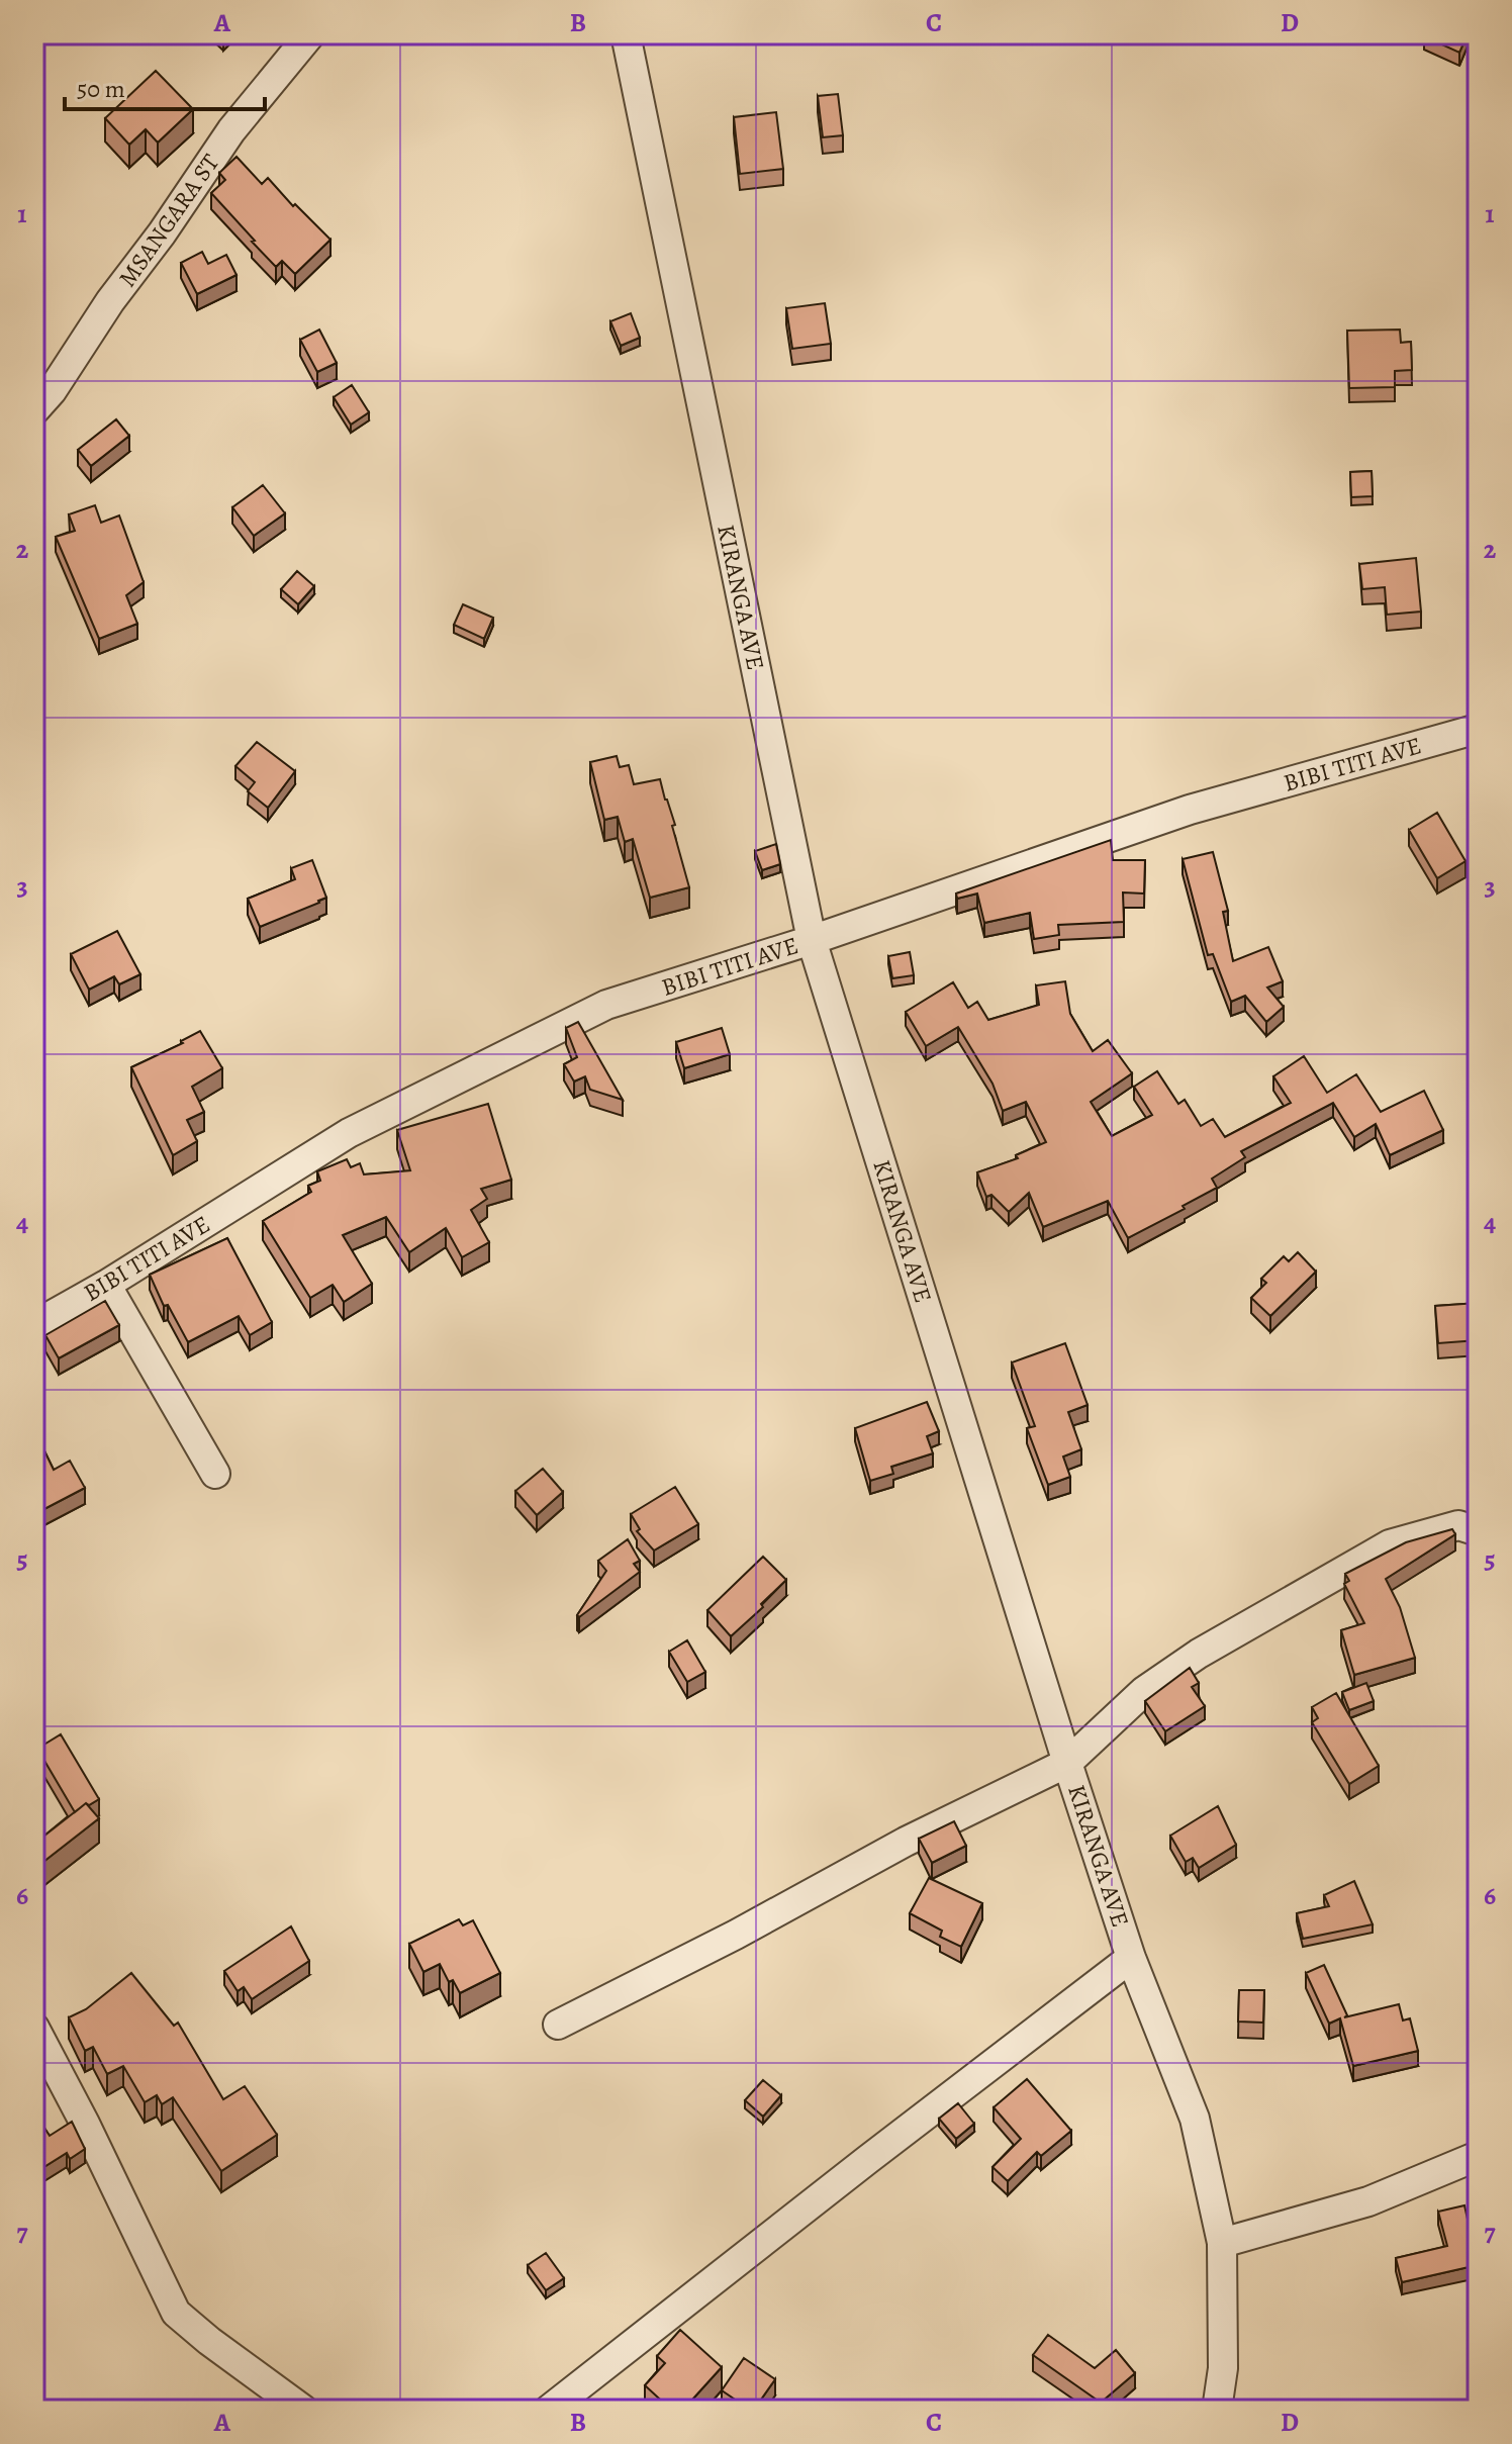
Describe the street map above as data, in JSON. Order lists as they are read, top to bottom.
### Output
{
  "streets": {
    "street": ["MSANGARA ST", "KIRANGA AVE", "BIBI TITI AVE"]
  },
  "crossings": [
    ["KIRANGA AVE", "BIBI TITI AVE"]
  ],
  "scale_bar": "50 m",
  "grid": {
    "columns": [
      "A",
      "B",
      "C",
      "D"
    ],
    "rows": [
      "1",
      "2",
      "3",
      "4",
      "5",
      "6",
      "7"
    ]
  }
}
